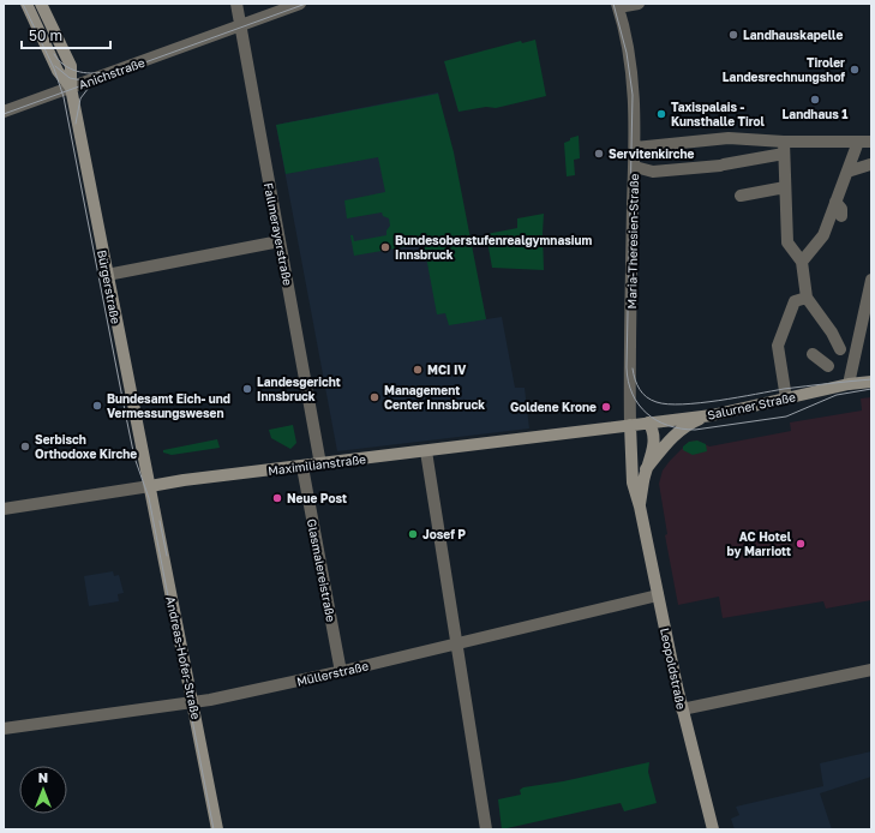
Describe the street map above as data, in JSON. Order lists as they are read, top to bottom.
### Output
{
  "streets": {
    "street": [
      "Anichstraße",
      "Fallmerayerstraße",
      "Maria-Theresien-Straße",
      "Bürgerstraße",
      "Salurner Straße",
      "Maximilianstraße",
      "Glasmalereistraße",
      "Andreas-Hofer-Straße",
      "Leopoldstraße",
      "Müllerstraße"
    ]
  },
  "crossings": [
    ["Anichstraße", "Fallmerayerstraße"],
    ["Anichstraße", "Bürgerstraße"],
    ["Fallmerayerstraße", "Maximilianstraße"],
    ["Maria-Theresien-Straße", "Salurner Straße"],
    ["Maria-Theresien-Straße", "Maximilianstraße"],
    ["Maria-Theresien-Straße", "Leopoldstraße"],
    ["Bürgerstraße", "Maximilianstraße"],
    ["Bürgerstraße", "Andreas-Hofer-Straße"],
    ["Salurner Straße", "Maximilianstraße"],
    ["Salurner Straße", "Leopoldstraße"],
    ["Maximilianstraße", "Glasmalereistraße"],
    ["Maximilianstraße", "Andreas-Hofer-Straße"],
    ["Maximilianstraße", "Leopoldstraße"],
    ["Glasmalereistraße", "Müllerstraße"],
    ["Andreas-Hofer-Straße", "Müllerstraße"],
    ["Leopoldstraße", "Müllerstraße"]
  ],
  "places": [
    "Landhauskapelle",
    "Tiroler Landesrechnungshof",
    "Landhaus 1",
    "Taxispalais - Kunsthalle Tirol",
    "Servitenkirche",
    "Bundesoberstufenrealgymnasium Innsbruck",
    "MCI IV",
    "Landesgericht Innsbruck",
    "Management Center Innsbruck",
    "Bundesamt Eich- und Vermessungswesen",
    "Goldene Krone",
    "Serbisch Orthodoxe Kirche",
    "Neue Post",
    "Josef P",
    "AC Hotel by Marriott"
  ],
  "scale_bar": "50 m",
  "north": "top"
}
